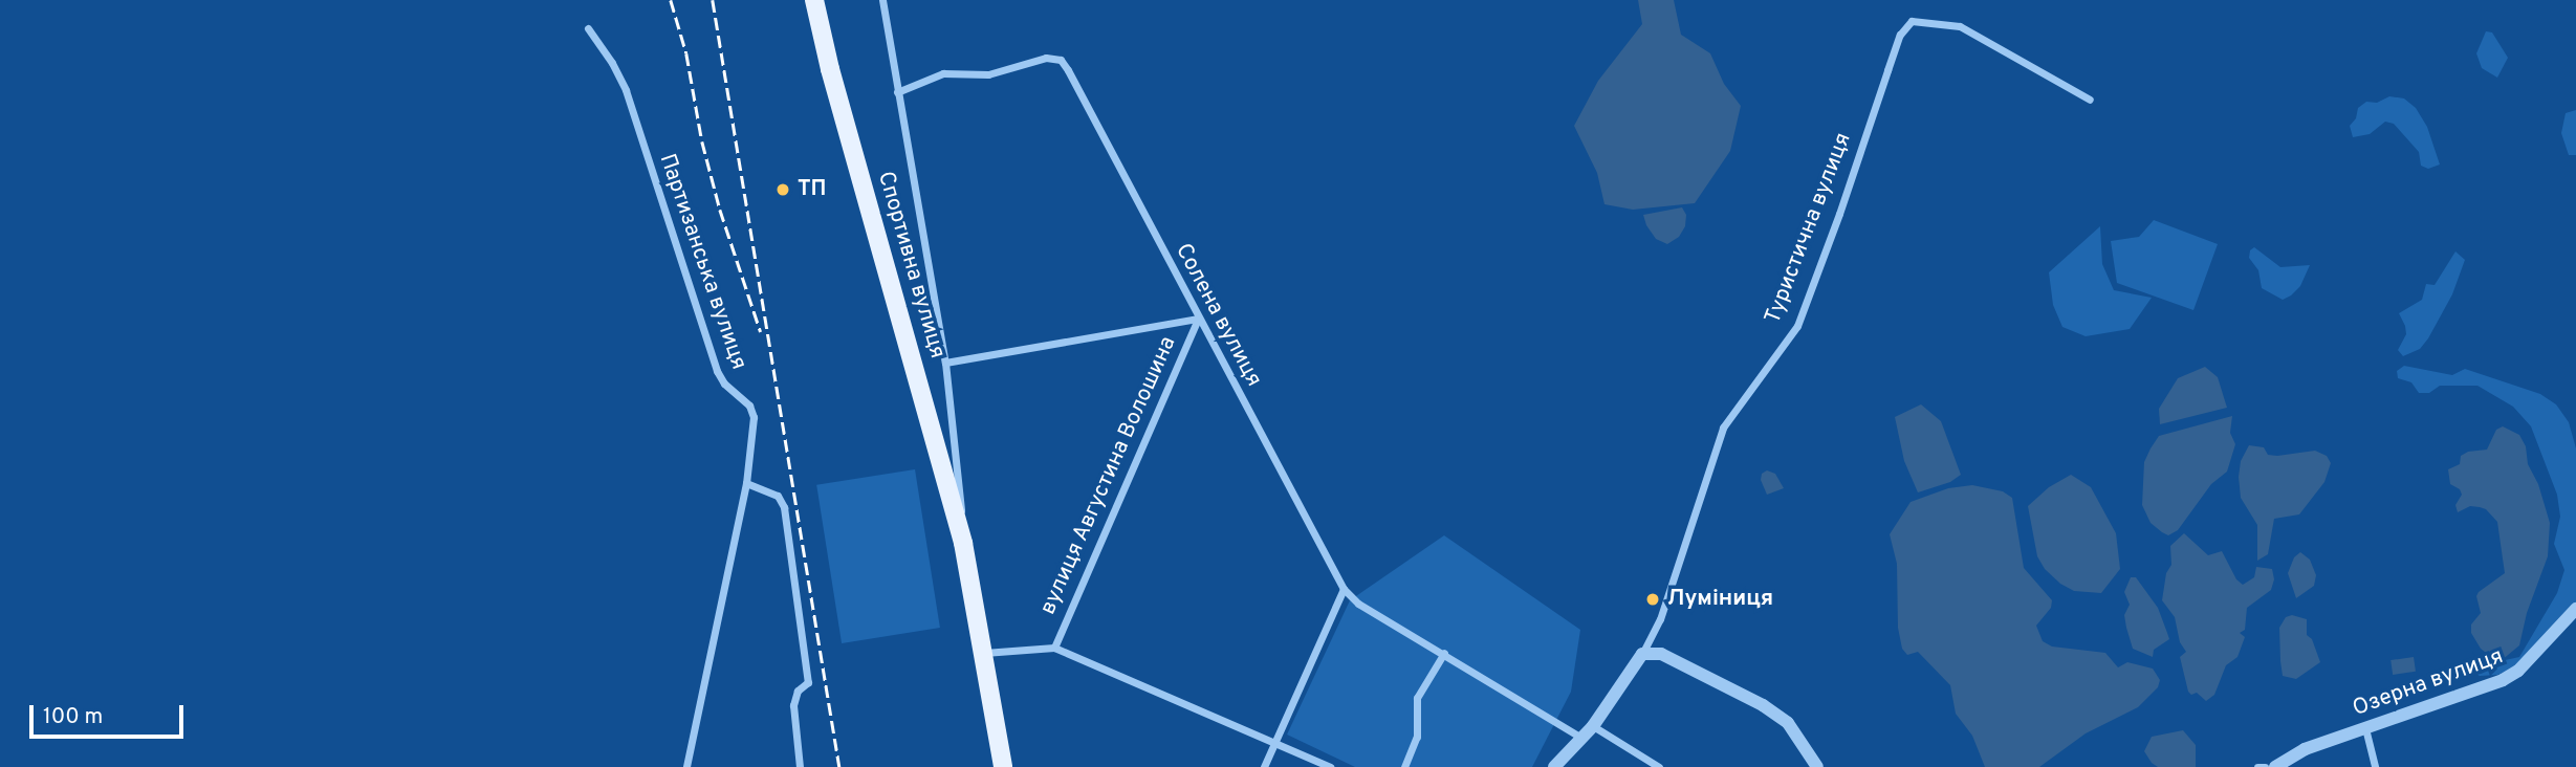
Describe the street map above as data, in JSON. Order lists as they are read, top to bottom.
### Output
{
  "streets": {
    "main road": ["Спортивна вулиця"],
    "street": [
      "Туристична вулиця",
      "Партизанська вулиця",
      "Солена вулиця",
      "вулиця Августина Волошина",
      "Озерна вулиця"
    ]
  },
  "crossings": [
    ["Спортивна вулиця", "Солена вулиця"],
    ["Солена вулиця", "вулиця Августина Волошина"]
  ],
  "places": ["ТП", "Луміниця"],
  "scale_bar": "100 m"
}
